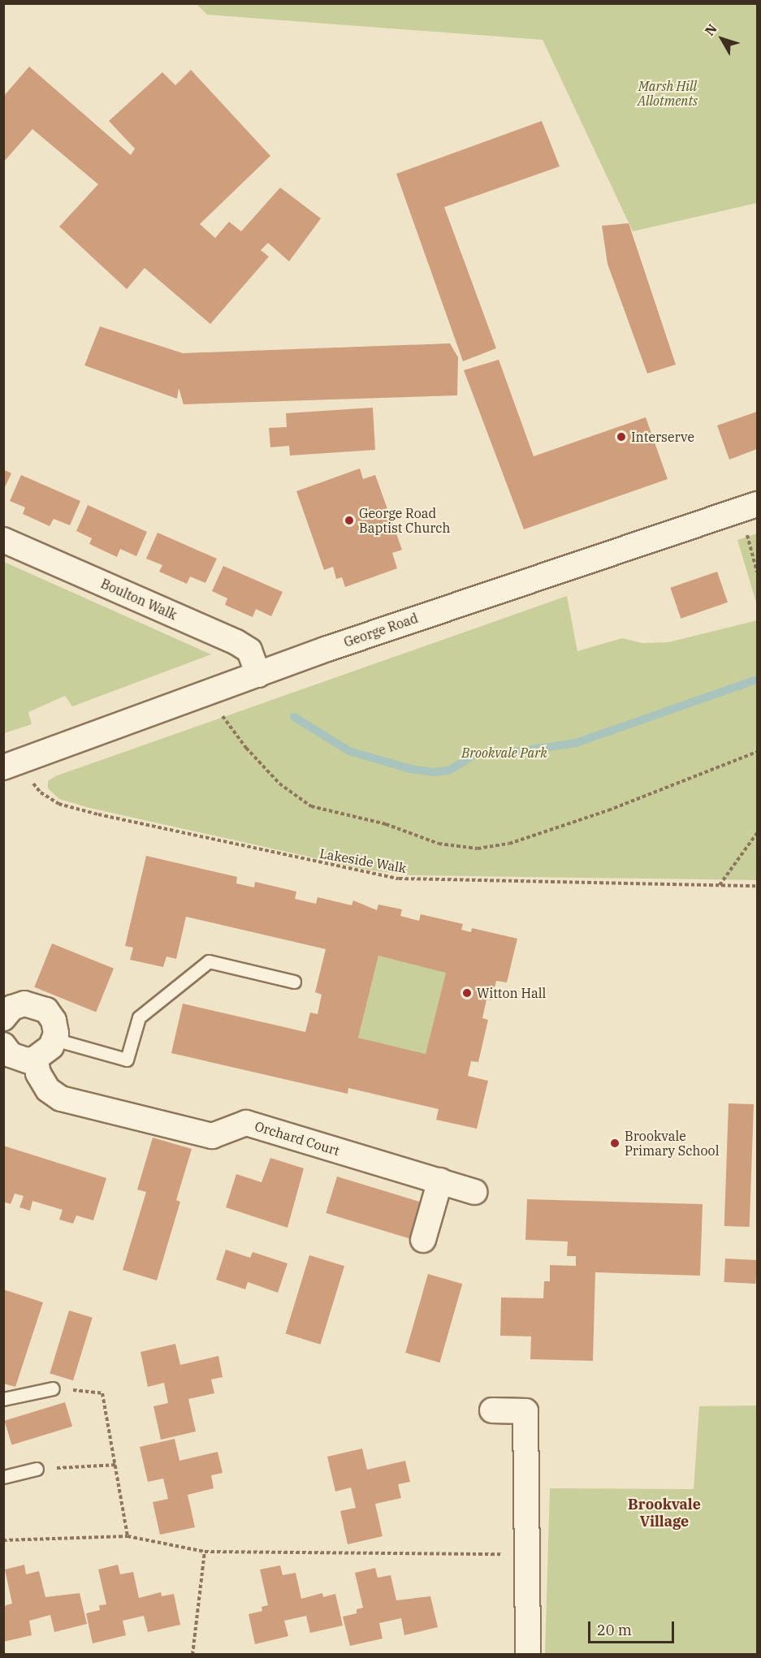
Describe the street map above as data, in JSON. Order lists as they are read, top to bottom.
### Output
{
  "streets": {
    "street": ["Boulton Walk", "George Road", "Orchard Court"],
    "path": ["Lakeside Walk"]
  },
  "crossings": [
    ["Boulton Walk", "George Road"],
    ["George Road", "Lakeside Walk"]
  ],
  "districts": ["Brookvale Village"],
  "parks": ["Marsh Hill Allotments", "Brookvale Park"],
  "places": [
    "Interserve",
    "George Road Baptist Church",
    "Witton Hall",
    "Brookvale Primary School"
  ],
  "scale_bar": "20 m",
  "north": "top left"
}
